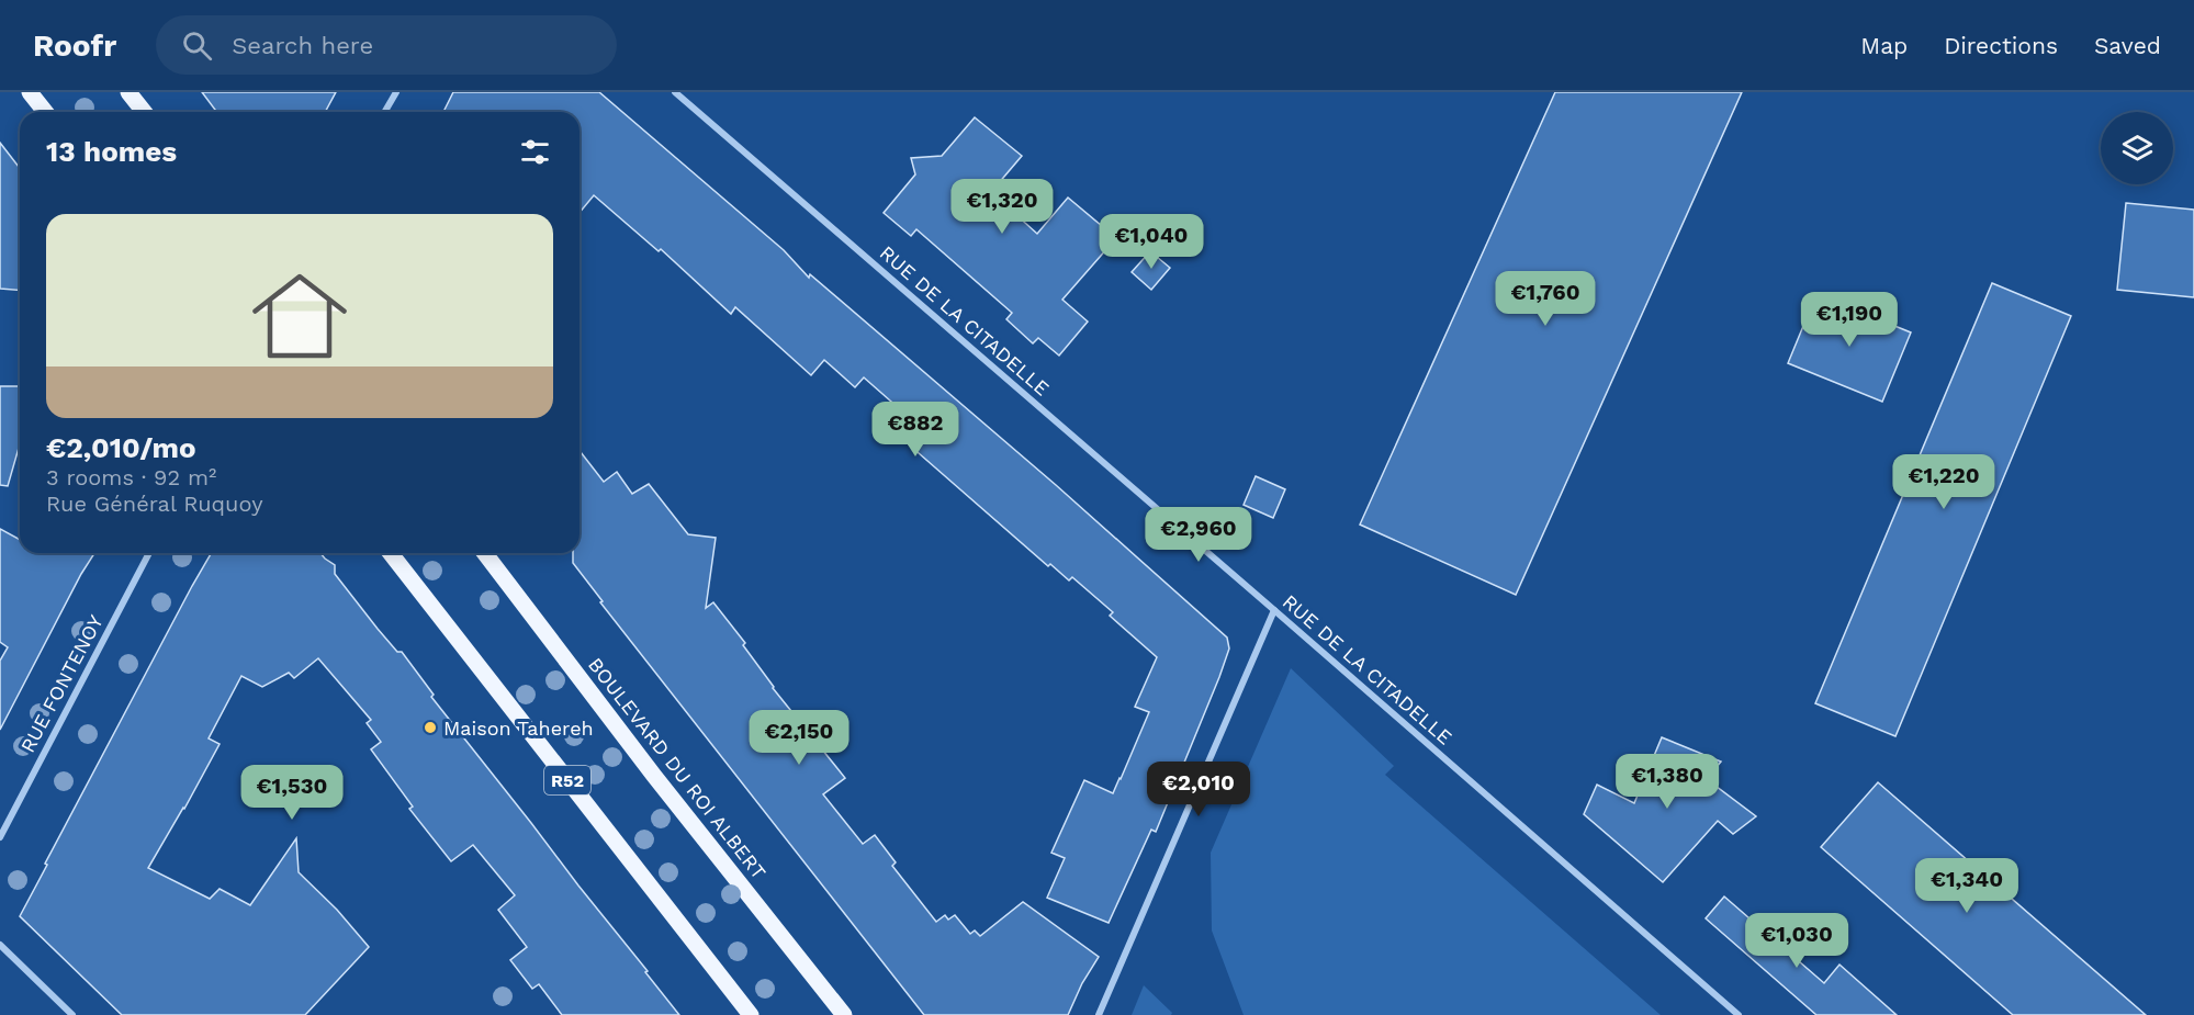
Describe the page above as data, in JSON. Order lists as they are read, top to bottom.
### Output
{
  "streets": {
    "main road": ["BOULEVARD DU ROI ALBERT", "R52"],
    "street": ["RUE DE LA CITADELLE", "RUE FONTENOY"]
  },
  "places": ["Maison Tahereh"],
  "page": {
    "header": "Roofr",
    "search": "Search here",
    "nav": ["Map", "Directions", "Saved"],
    "heading": "13 homes",
    "price": [
      "€1,320",
      "€1,040",
      "€1,760",
      "€1,190",
      "€882",
      "€1,220",
      "€2,960",
      "€2,150",
      "€1,380",
      "€2,010",
      "€1,530",
      "€1,340",
      "€1,030"
    ],
    "list": [
      {
        "name": "€2,010/mo",
        "note": "3 rooms · 92 m² · Rue Général Ruquoy"
      }
    ]
  }
}
